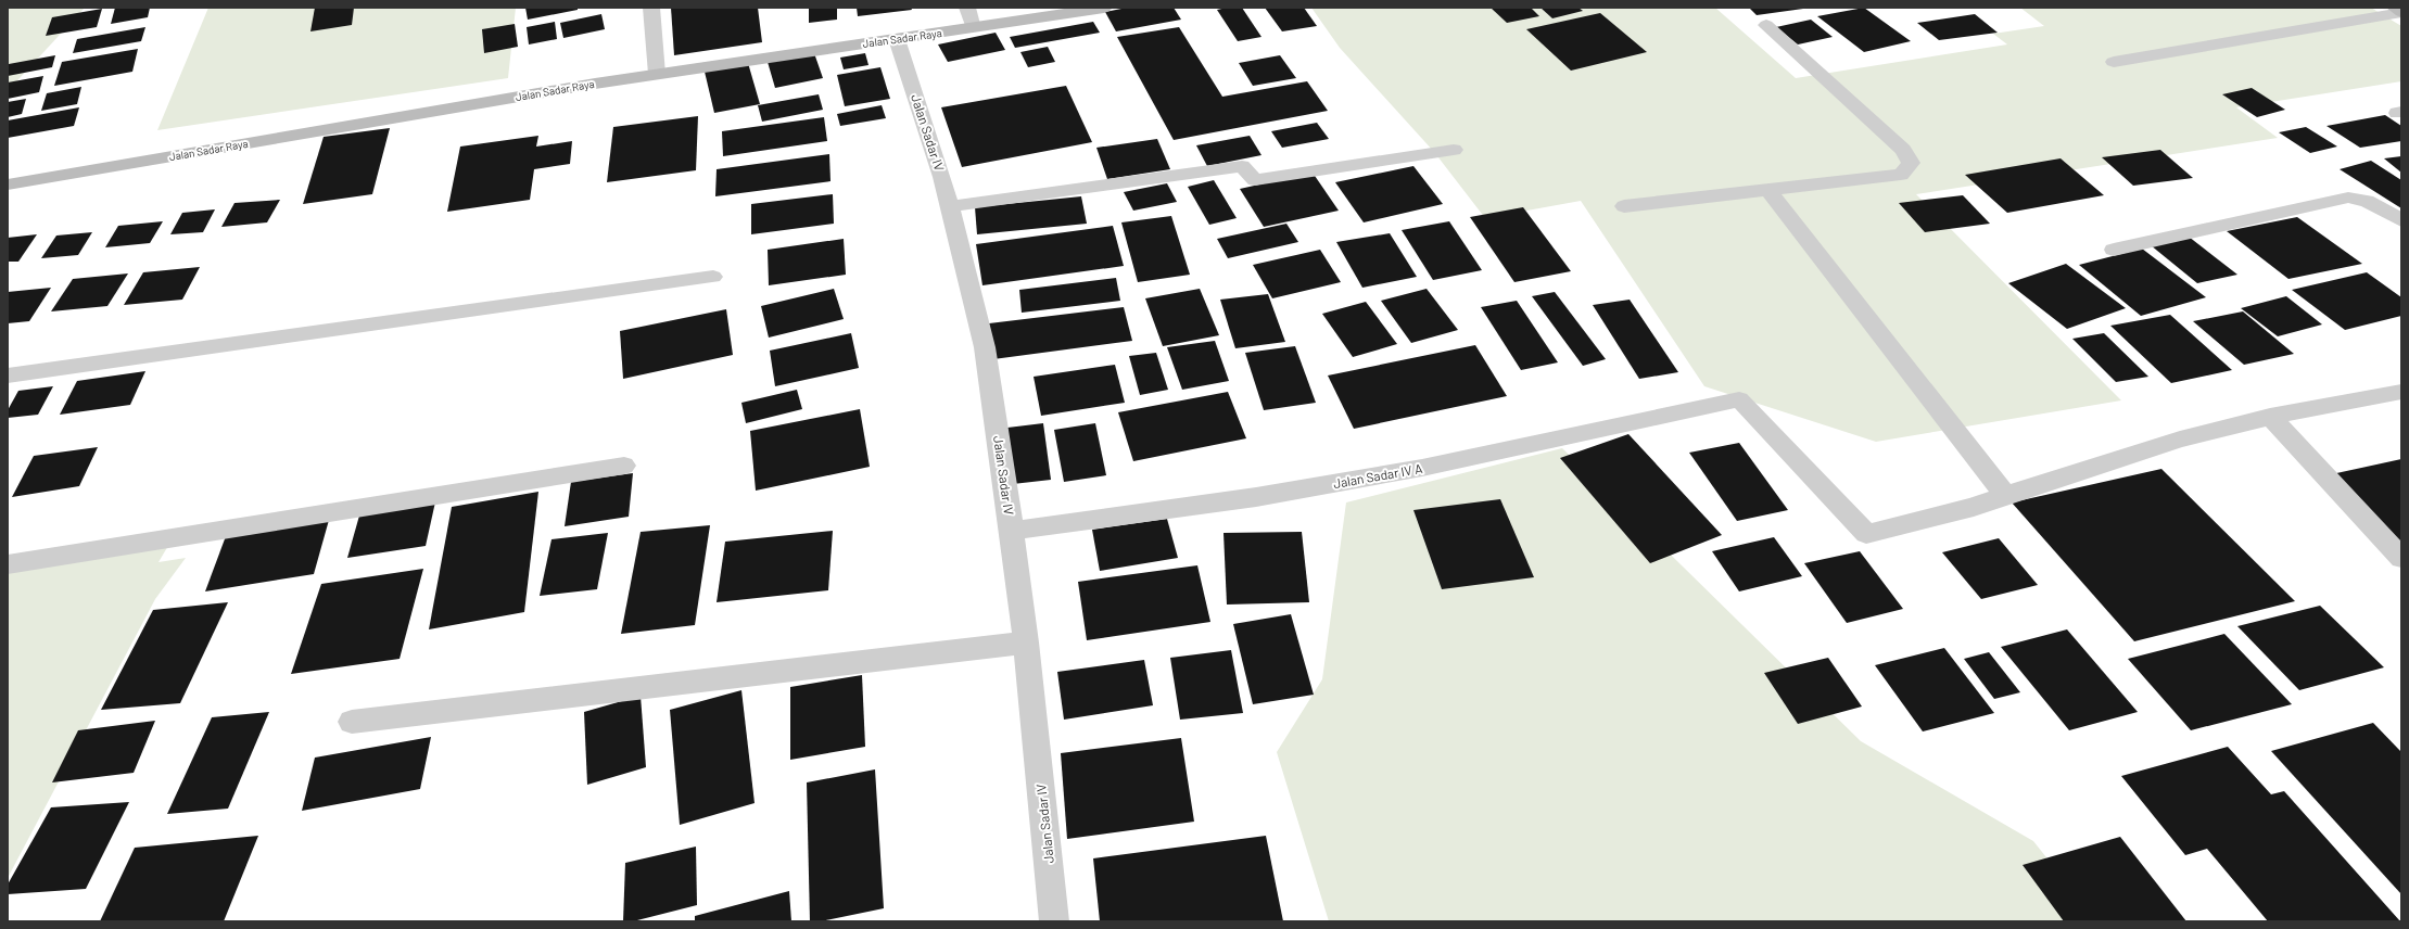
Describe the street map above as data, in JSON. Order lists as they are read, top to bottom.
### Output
{
  "streets": {
    "street": ["Jalan Sadar Raya", "Jalan Sadar IV", "Jalan Sadar IV A"]
  },
  "crossings": [
    ["Jalan Sadar Raya", "Jalan Sadar IV"],
    ["Jalan Sadar IV", "Jalan Sadar IV A"]
  ]
}
